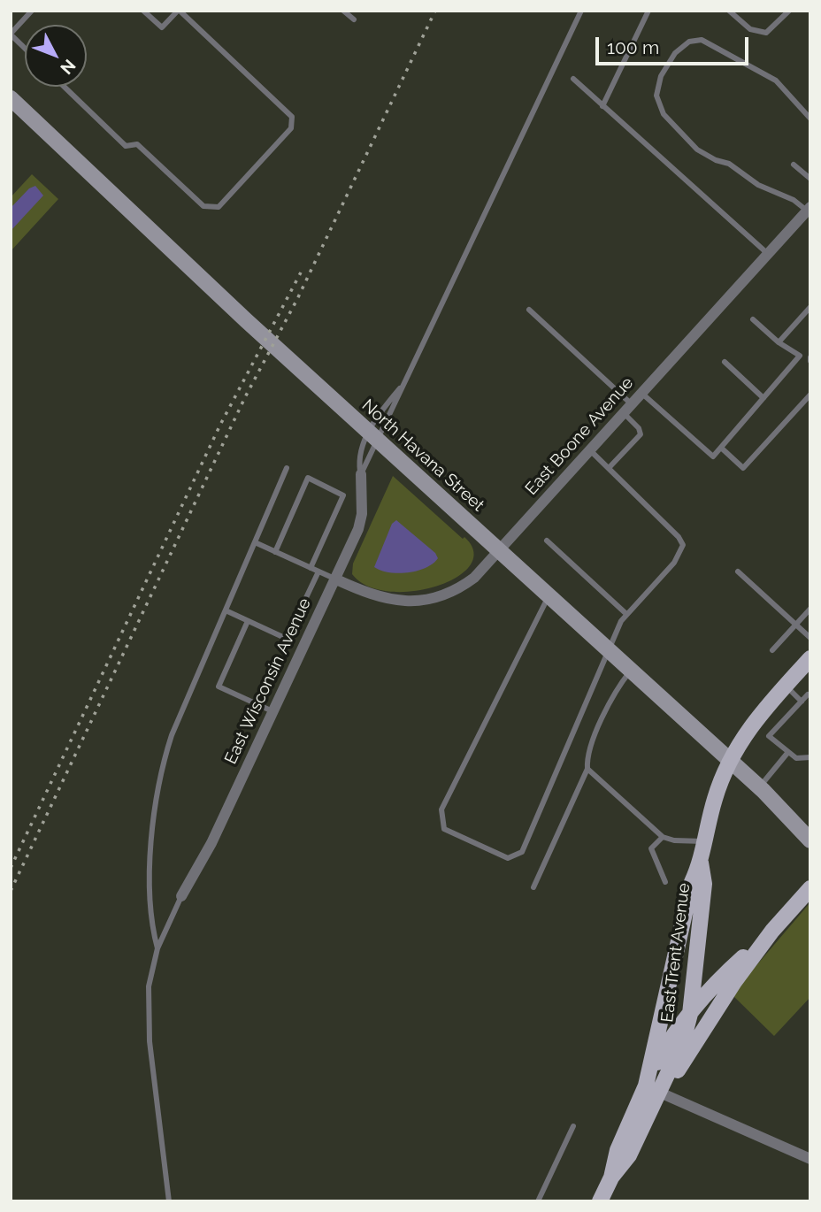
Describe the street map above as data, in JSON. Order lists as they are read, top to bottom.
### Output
{
  "streets": {
    "main road": ["East Trent Avenue"],
    "street": ["East Boone Avenue", "North Havana Street", "East Wisconsin Avenue"]
  },
  "crossings": [
    ["East Boone Avenue", "North Havana Street"],
    ["East Boone Avenue", "East Wisconsin Avenue"],
    ["North Havana Street", "East Trent Avenue"]
  ],
  "scale_bar": "100 m",
  "north": "bottom right"
}
